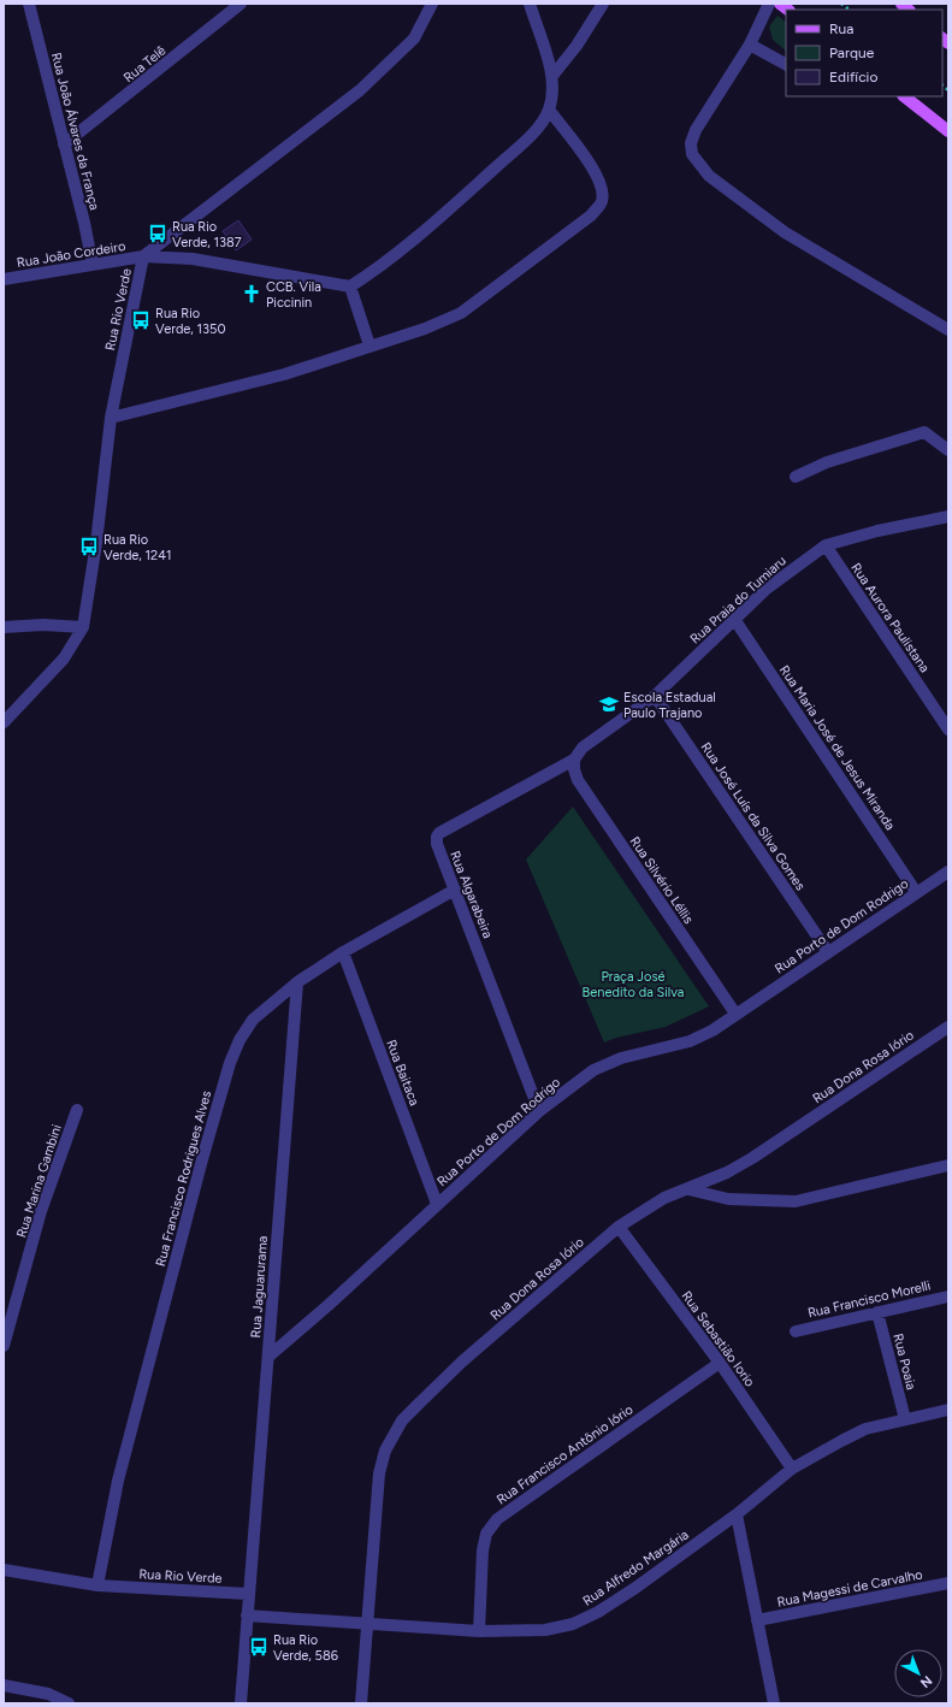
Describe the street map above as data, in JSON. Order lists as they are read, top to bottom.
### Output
{
  "streets": {
    "street": [
      "Rua Telê",
      "Rua João Álvares da França",
      "Rua João Cordeiro",
      "Rua Rio Verde",
      "Rua Praia do Tumiaru",
      "Rua Aurora Paulistana",
      "Rua Maria José de Jesus Miranda",
      "Rua José Luís da Silva Gomes",
      "Rua Silvério Léllis",
      "Rua Algarabeira",
      "Rua Porto de Dom Rodrigo",
      "Rua Dona Rosa Iório",
      "Rua Baitaca",
      "Rua Francisco Rodrigues Alves",
      "Rua Marina Gambini",
      "Rua Jaguarurama",
      "Rua Francisco Morelli",
      "Rua Sebastião Iorio",
      "Rua Poaia",
      "Rua Francisco Antônio Iório",
      "Rua Alfredo Margária",
      "Rua Magessi de Carvalho"
    ]
  },
  "crossings": [
    ["Rua Telê", "Rua João Álvares da França"],
    ["Rua João Álvares da França", "Rua João Cordeiro"],
    ["Rua João Cordeiro", "Rua Rio Verde"],
    ["Rua Rio Verde", "Rua Francisco Rodrigues Alves"],
    ["Rua Rio Verde", "Rua Jaguarurama"],
    ["Rua Praia do Tumiaru", "Rua Aurora Paulistana"],
    ["Rua Praia do Tumiaru", "Rua Maria José de Jesus Miranda"],
    ["Rua Praia do Tumiaru", "Rua José Luís da Silva Gomes"],
    ["Rua Praia do Tumiaru", "Rua Silvério Léllis"],
    ["Rua Praia do Tumiaru", "Rua Algarabeira"],
    ["Rua Maria José de Jesus Miranda", "Rua Porto de Dom Rodrigo"],
    ["Rua José Luís da Silva Gomes", "Rua Porto de Dom Rodrigo"],
    ["Rua Silvério Léllis", "Rua Algarabeira"],
    ["Rua Silvério Léllis", "Rua Porto de Dom Rodrigo"],
    ["Rua Algarabeira", "Rua Porto de Dom Rodrigo"],
    ["Rua Algarabeira", "Rua Francisco Rodrigues Alves"],
    ["Rua Porto de Dom Rodrigo", "Rua Baitaca"],
    ["Rua Porto de Dom Rodrigo", "Rua Jaguarurama"],
    ["Rua Dona Rosa Iório", "Rua Sebastião Iorio"],
    ["Rua Dona Rosa Iório", "Rua Alfredo Margária"],
    ["Rua Baitaca", "Rua Francisco Rodrigues Alves"],
    ["Rua Francisco Rodrigues Alves", "Rua Jaguarurama"],
    ["Rua Francisco Morelli", "Rua Poaia"],
    ["Rua Sebastião Iorio", "Rua Francisco Antônio Iório"],
    ["Rua Sebastião Iorio", "Rua Alfredo Margária"],
    ["Rua Poaia", "Rua Alfredo Margária"],
    ["Rua Francisco Antônio Iório", "Rua Alfredo Margária"]
  ],
  "parks": ["Praça José Benedito da Silva"],
  "places": {
    "bus stop": [
      "Rua Rio Verde, 1387",
      "Rua Rio Verde, 1350",
      "Rua Rio Verde, 1241",
      "Rua Rio Verde, 586"
    ],
    "church": ["CCB. Vila Piccinin"],
    "school or university": ["Escola Estadual Paulo Trajano"]
  },
  "legend": ["Rua", "Parque", "Edifício"],
  "north": "bottom right"
}
